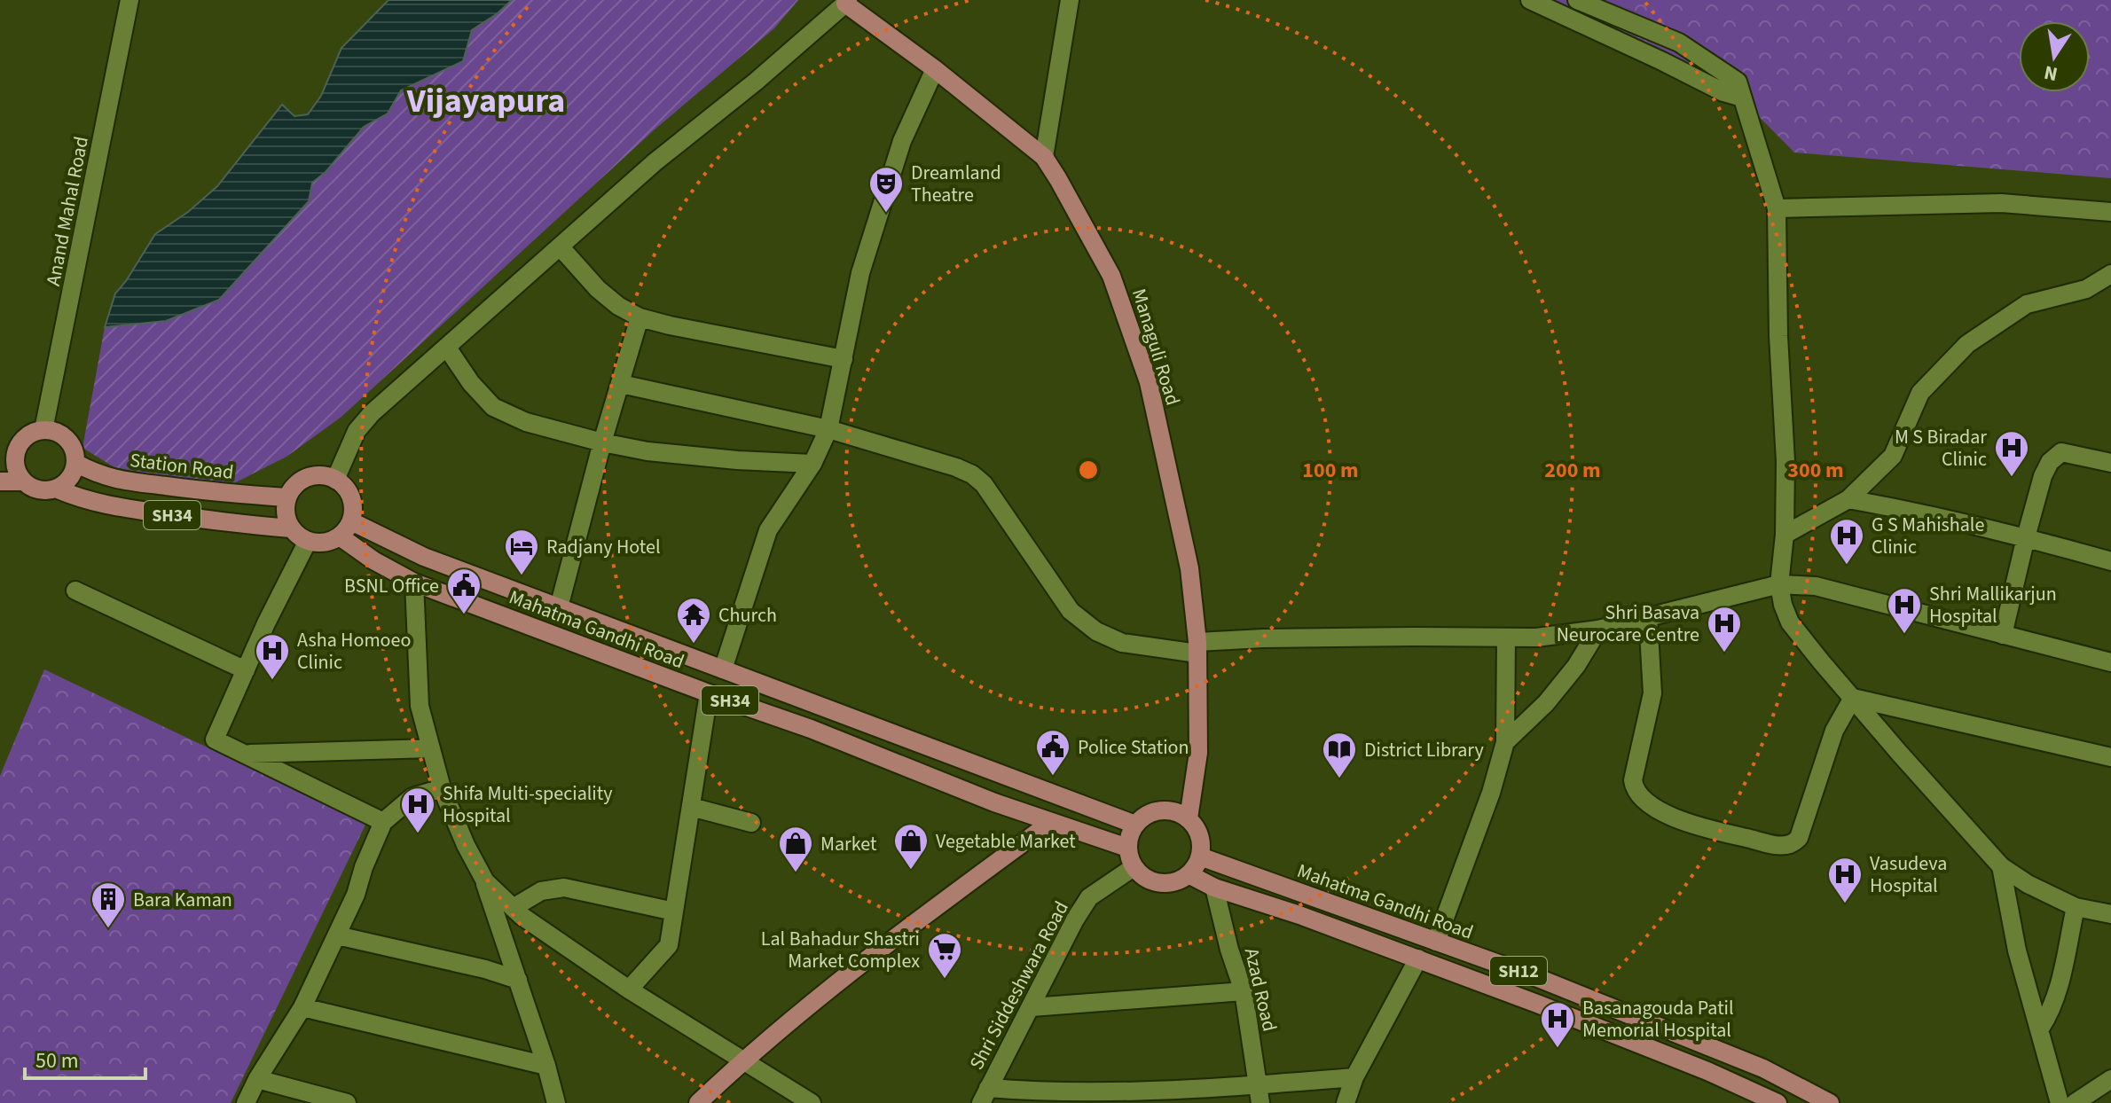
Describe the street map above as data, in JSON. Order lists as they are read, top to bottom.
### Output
{
  "streets": {
    "main road": [
      "Managuli Road",
      "Station Road",
      "SH34",
      "Mahatma Gandhi Road",
      "SH12"
    ],
    "street": ["Anand Mahal Road", "Shri Siddeshwara Road", "Azad Road"]
  },
  "crossings": [
    ["Anand Mahal Road", "Station Road"],
    ["Anand Mahal Road", "SH34"],
    ["Managuli Road", "Mahatma Gandhi Road"],
    ["Managuli Road", "SH12"],
    ["Managuli Road", "Shri Siddeshwara Road"],
    ["Station Road", "SH34"],
    ["Station Road", "Mahatma Gandhi Road"],
    ["SH34", "Mahatma Gandhi Road"],
    ["Mahatma Gandhi Road", "SH12"],
    ["Mahatma Gandhi Road", "Shri Siddeshwara Road"],
    ["SH12", "Shri Siddeshwara Road"],
    ["SH12", "Azad Road"]
  ],
  "districts": ["Vijayapura"],
  "places": {
    "theatre": ["Dreamland Theatre"],
    "hospital": [
      "M S Biradar Clinic",
      "G S Mahishale Clinic",
      "Shri Mallikarjun Hospital",
      "Shri Basava Neurocare Centre",
      "Asha Homoeo Clinic",
      "Shifa Multi-speciality Hospital",
      "Vasudeva Hospital",
      "Basanagouda Patil Memorial Hospital"
    ],
    "hotel": ["Radjany Hotel"],
    "public building": ["BSNL Office", "Police Station"],
    "temple": ["Church"],
    "library": ["District Library"],
    "shop": ["Vegetable Market", "Market"],
    "building": ["Bara Kaman"],
    "supermarket": ["Lal Bahadur Shastri Market Complex"]
  },
  "scale_bar": "50 m",
  "north": "bottom",
  "rings": ["100 m", "200 m", "300 m"]
}
